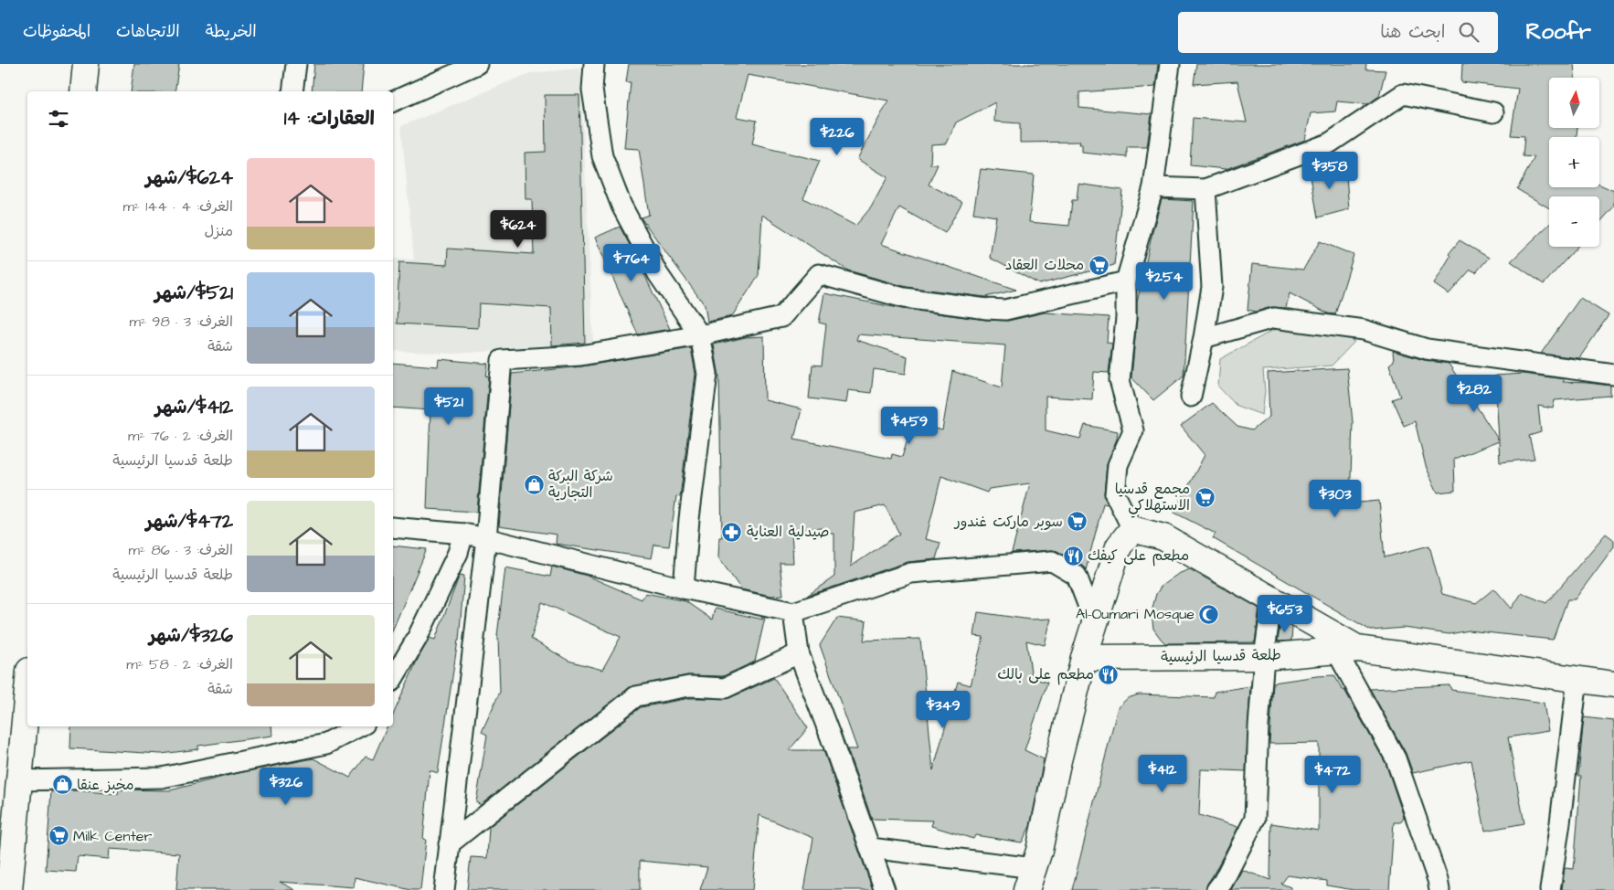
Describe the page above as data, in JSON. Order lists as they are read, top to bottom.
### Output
{
  "streets": {
    "main road": ["طلعة قدسيا الرئيسية"]
  },
  "places": {
    "supermarket": [
      "محلات العقاد",
      "مجمع قدسيا الاستهلاكي",
      "سوبر ماركت غندور",
      "Milk Center"
    ],
    "shop": ["شركة البركة التجارية", "مخبز عنقا"],
    "pharmacy": ["صيدلية العناية"],
    "restaurant": ["مطعم على كيفك", "مطعم على بالك"],
    "mosque": ["Al-Oumari Mosque"]
  },
  "north": "top",
  "page": {
    "header": "Roofr",
    "search": "ابحث هنا",
    "nav": ["الخريطة", "الاتجاهات", "المحفوظات"],
    "map_buttons": ["+", "−"],
    "heading": "العقارات: 14",
    "price": [
      "$226",
      "$358",
      "$624",
      "$764",
      "$254",
      "$282",
      "$521",
      "$459",
      "$303",
      "$653",
      "$349",
      "$412",
      "$472",
      "$326"
    ],
    "list": [
      {
        "name": "$624/شهر",
        "note": "الغرف: 4 · 144 m² · منزل"
      },
      {
        "name": "$521/شهر",
        "note": "الغرف: 3 · 98 m² · شقة"
      },
      {
        "name": "$412/شهر",
        "note": "الغرف: 2 · 76 m² · طلعة قدسيا الرئيسية"
      },
      {
        "name": "$472/شهر",
        "note": "الغرف: 3 · 86 m² · طلعة قدسيا الرئيسية"
      },
      {
        "name": "$326/شهر",
        "note": "الغرف: 2 · 58 m² · شقة"
      }
    ]
  }
}
